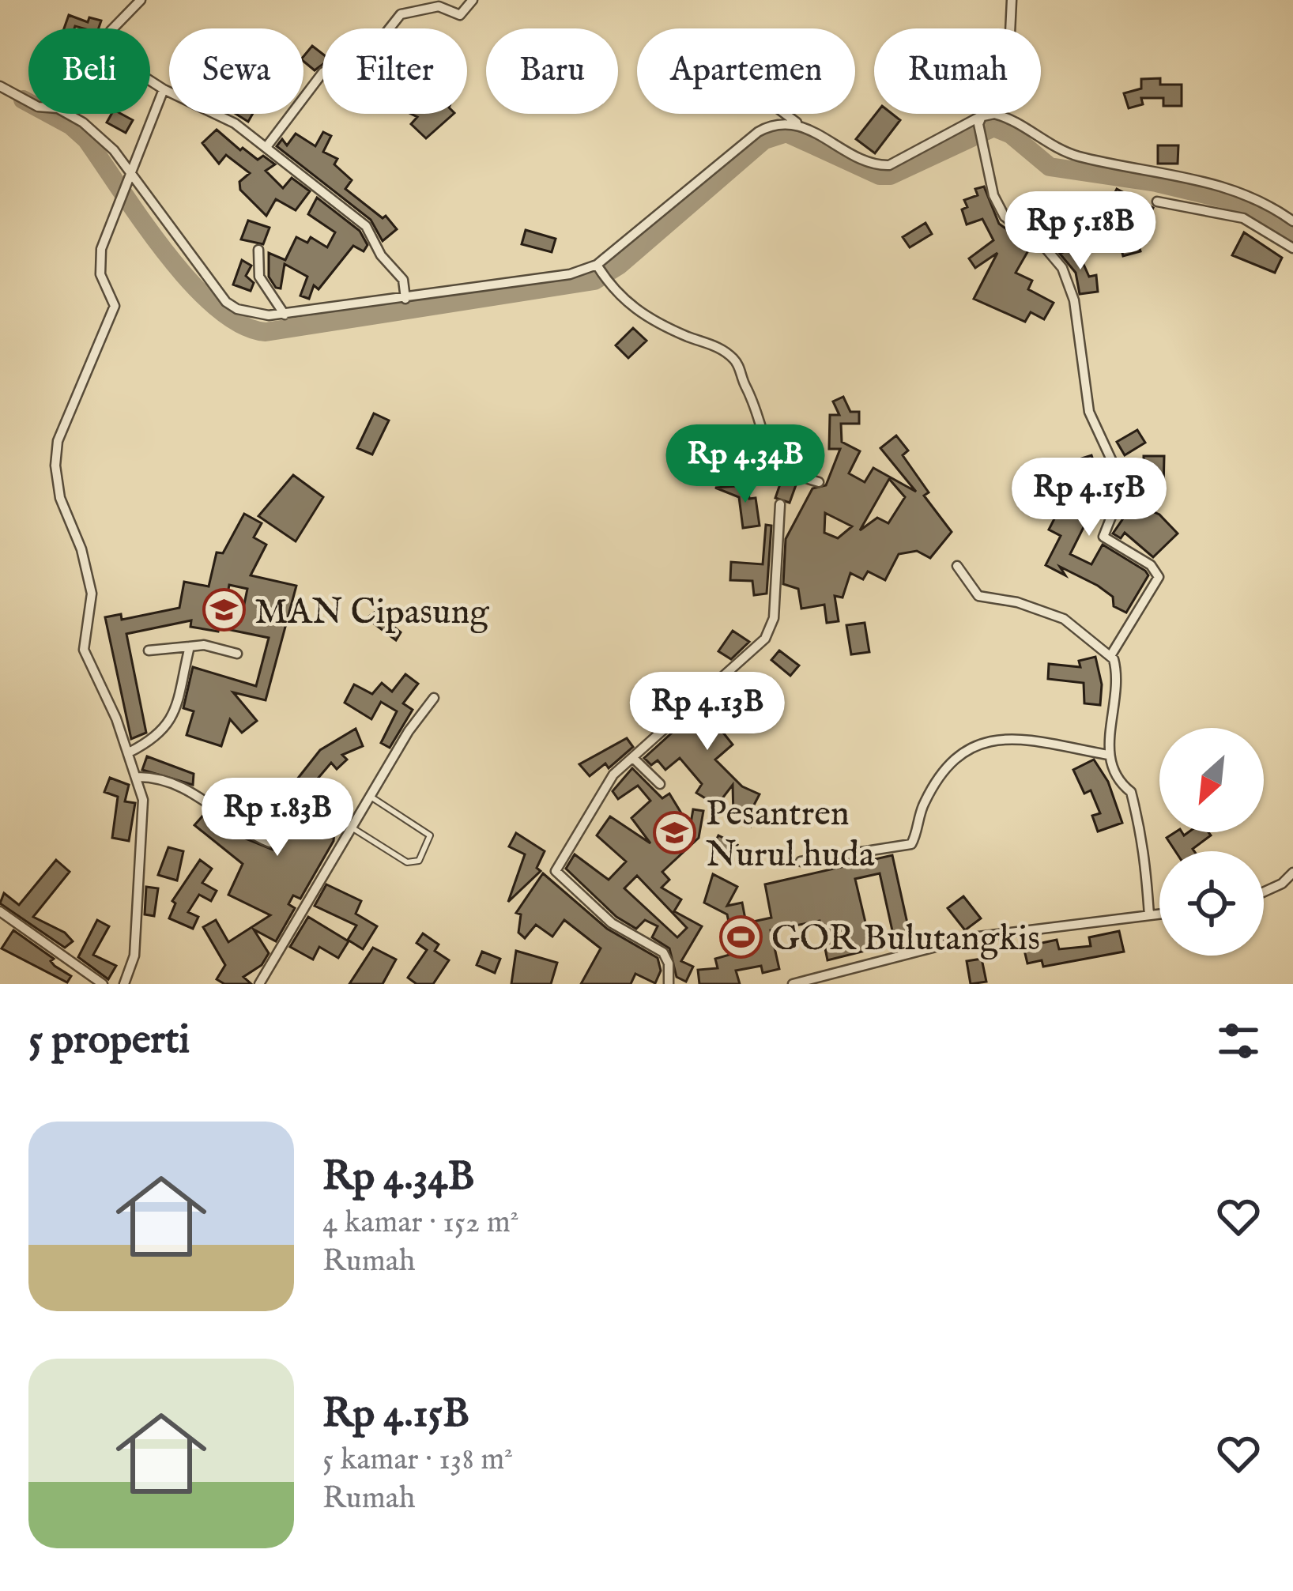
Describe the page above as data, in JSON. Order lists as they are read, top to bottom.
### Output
{
  "places": {
    "school or university": ["MAN Cipasung", "Pesantren Nurul huda"],
    "sports": ["GOR Bulutangkis"]
  },
  "north": "bottom left",
  "page": {
    "chip": [
      "Beli",
      "Sewa",
      "Filter",
      "Baru",
      "Apartemen",
      "Rumah"
    ],
    "price": [
      "Rp 5.18B",
      "Rp 4.34B",
      "Rp 4.15B",
      "Rp 4.13B",
      "Rp 1.83B"
    ],
    "heading": "5 properti",
    "list": [
      {
        "name": "Rp 4.34B",
        "note": "4 kamar · 152 m² · Rumah"
      },
      {
        "name": "Rp 4.15B",
        "note": "5 kamar · 138 m² · Rumah"
      }
    ]
  }
}
